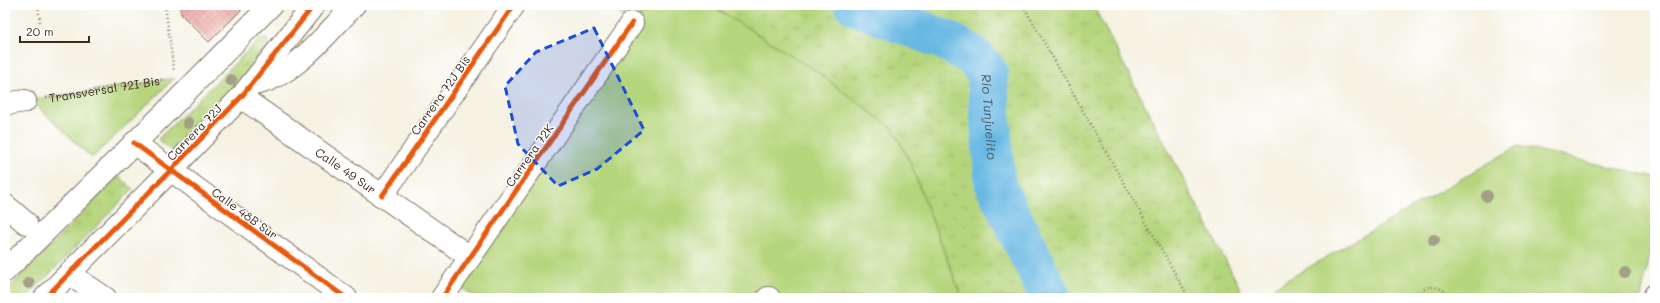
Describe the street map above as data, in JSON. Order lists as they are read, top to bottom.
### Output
{
  "streets": {
    "street": [
      "Carrera 72J Bis",
      "Carrera 72J",
      "Carrera 72K",
      "Calle 49 Sur",
      "Calle 48B Sur"
    ],
    "path": ["Transversal 72I Bis"]
  },
  "crossings": [
    ["Carrera 72J Bis", "Calle 49 Sur"],
    ["Carrera 72J", "Calle 49 Sur"],
    ["Carrera 72J", "Calle 48B Sur"],
    ["Carrera 72K", "Calle 49 Sur"]
  ],
  "water": ["Río Tunjuelito"],
  "scale_bar": "20 m"
}
